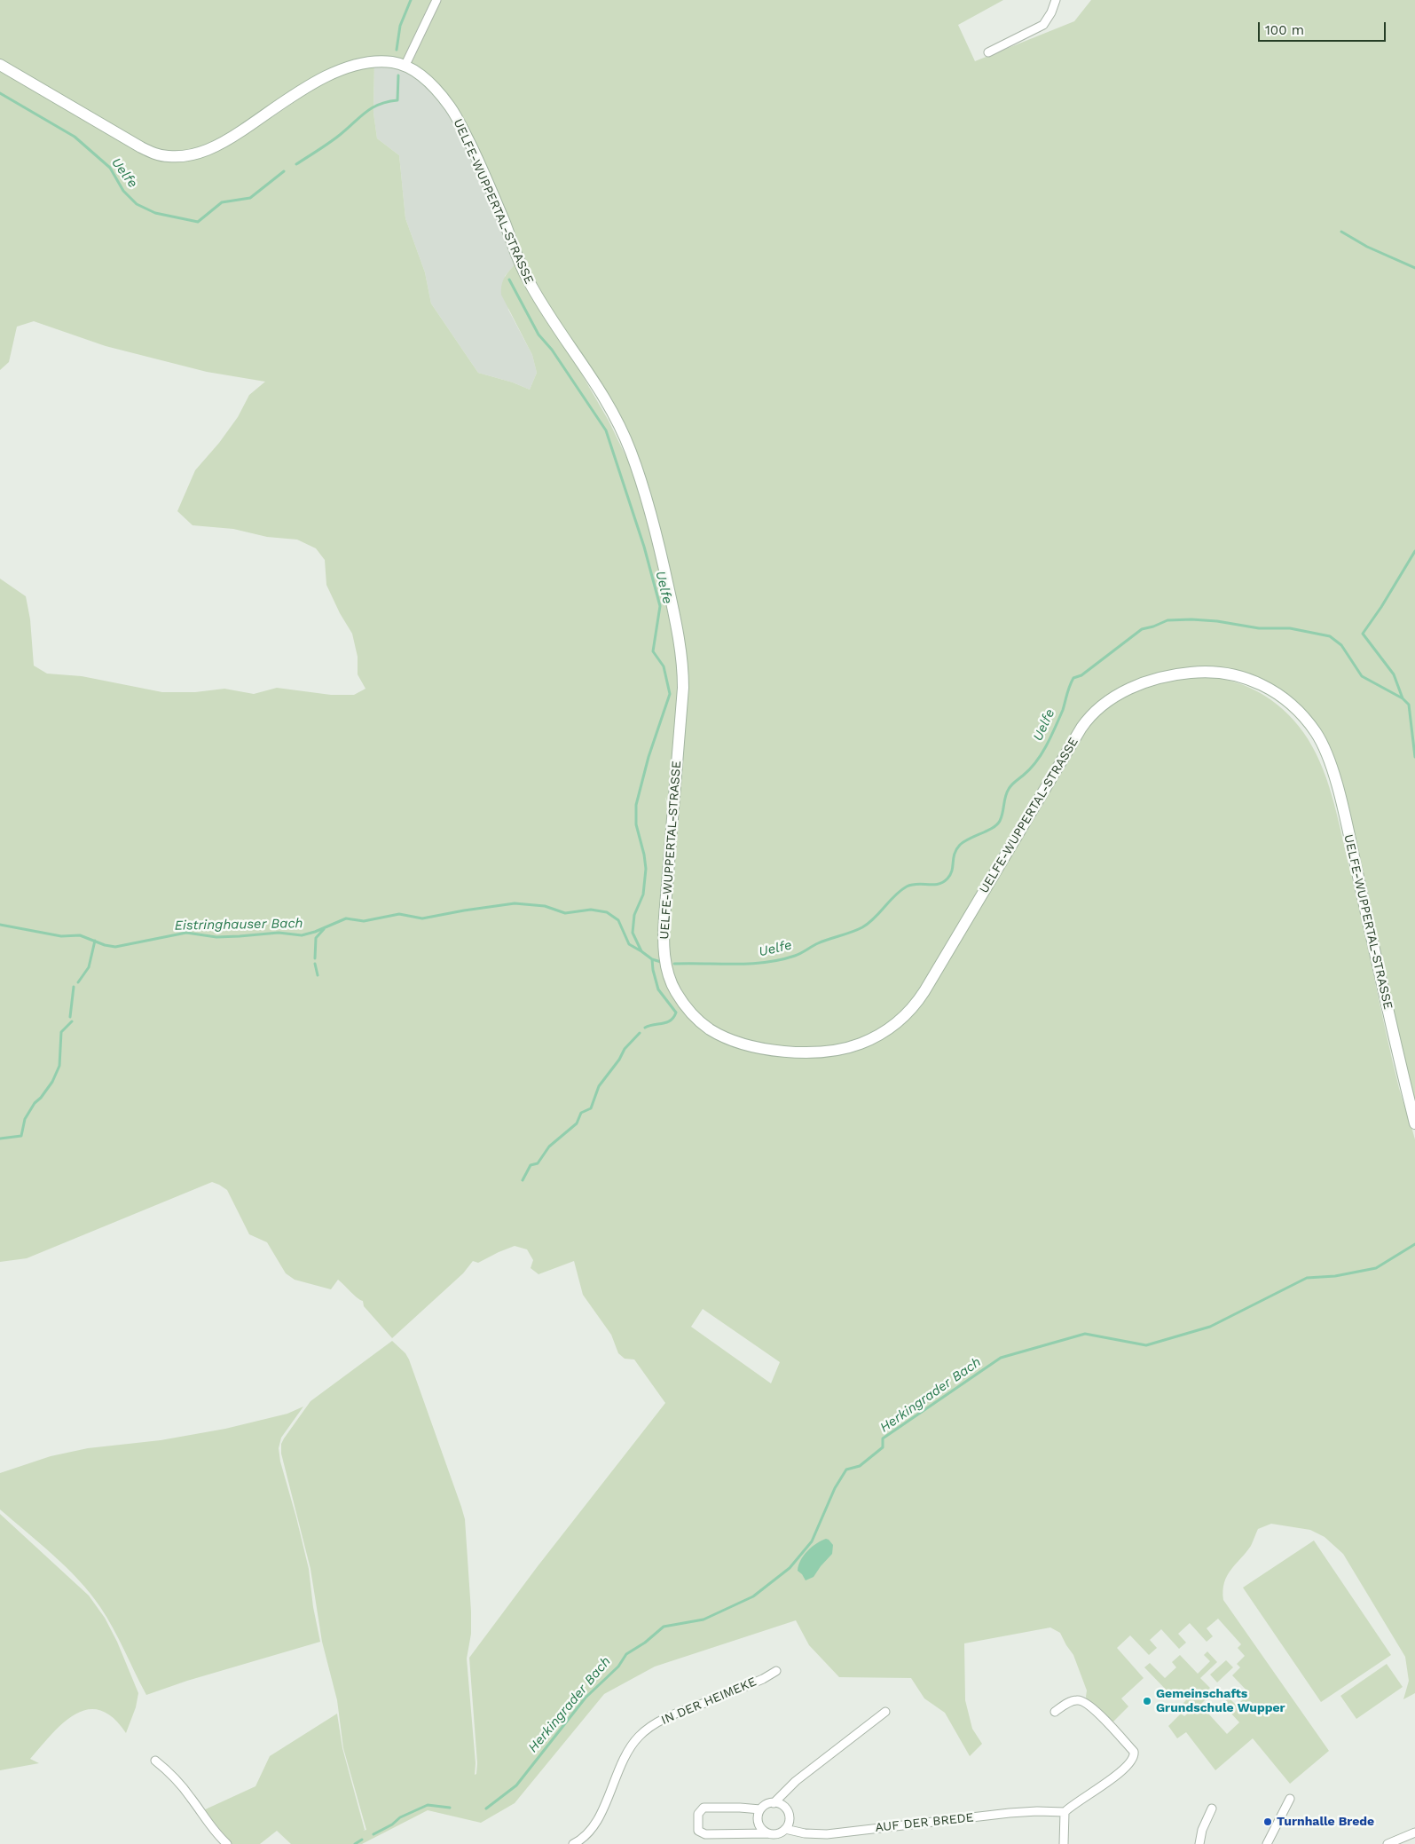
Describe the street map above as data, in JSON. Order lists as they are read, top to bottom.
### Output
{
  "streets": {
    "main road": ["UELFE-WUPPERTAL-STRASSE"],
    "street": ["IN DER HEIMEKE", "AUF DER BREDE"]
  },
  "water": ["Uelfe", "Eistringhauser Bach", "Herkingrader Bach"],
  "places": ["Gemeinschafts Grundschule Wupper", "Turnhalle Brede"],
  "scale_bar": "100 m"
}
